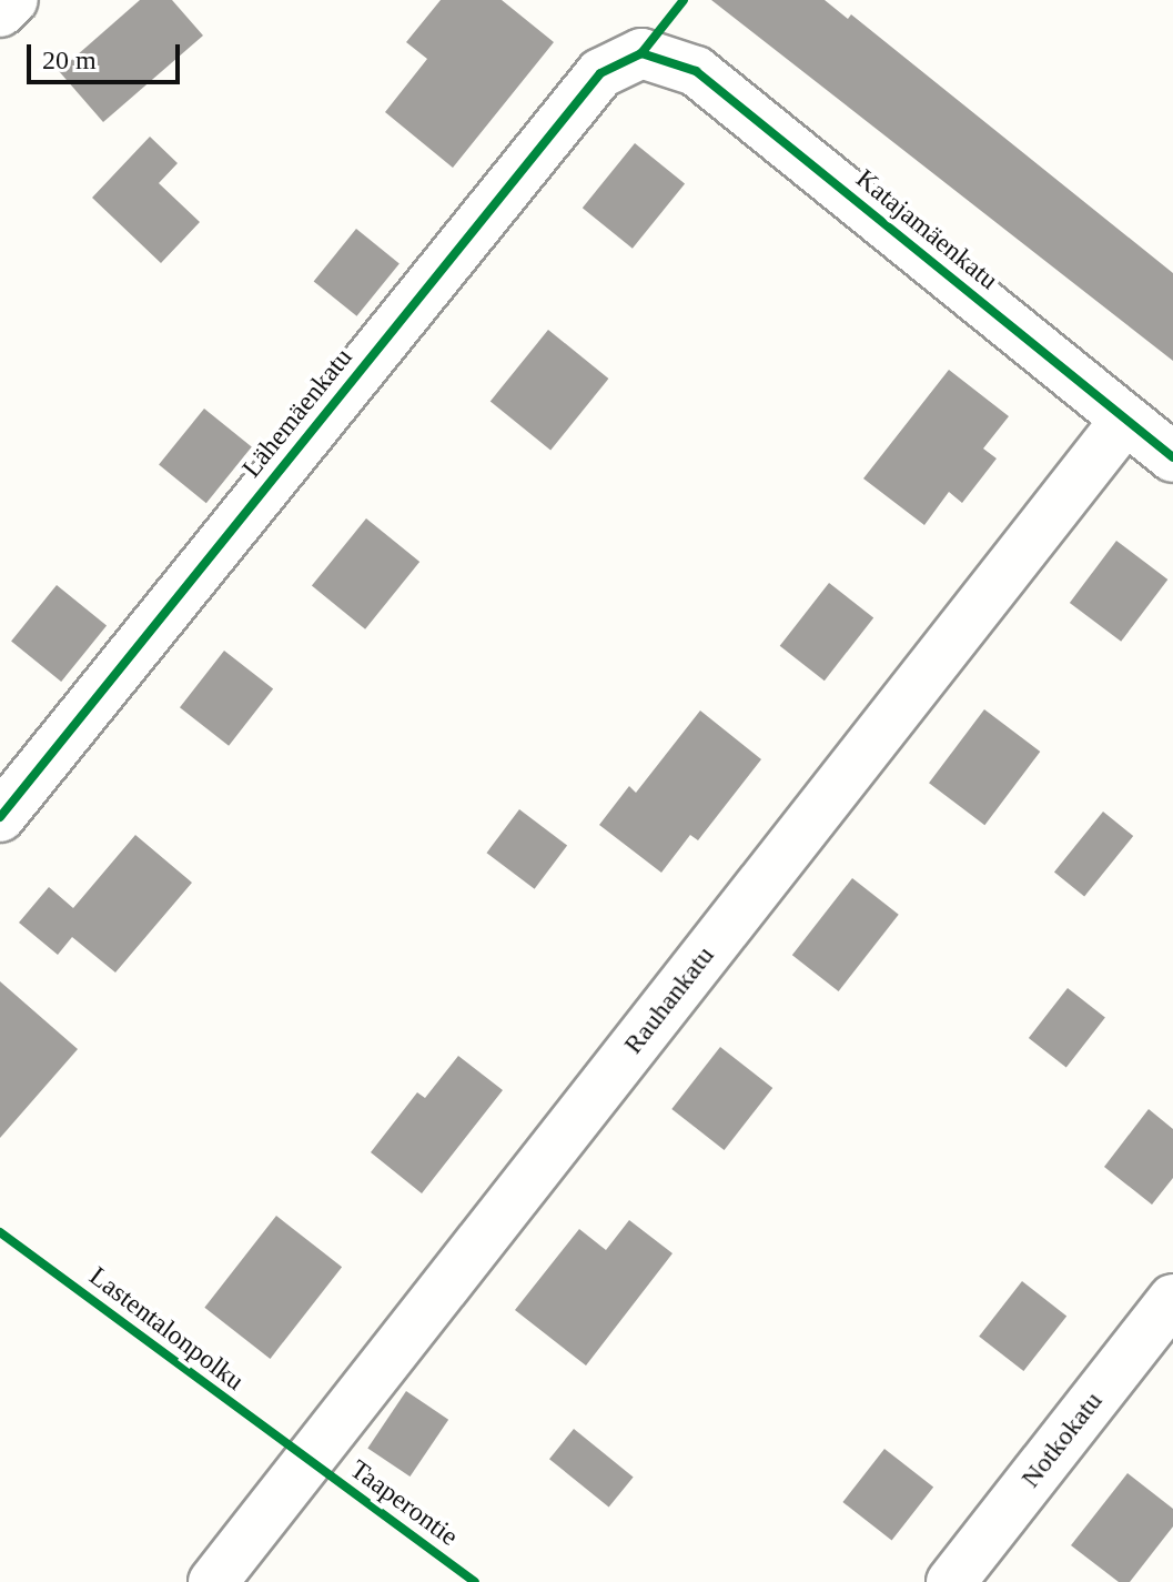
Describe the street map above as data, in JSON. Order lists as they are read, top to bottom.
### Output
{
  "streets": {
    "street": [
      "Katajamäenkatu",
      "Lähemäenkatu",
      "Rauhankatu",
      "Notkokatu"
    ],
    "cycle path": ["Lastentalonpolku"]
  },
  "crossings": [
    ["Katajamäenkatu", "Lähemäenkatu"],
    ["Katajamäenkatu", "Rauhankatu"]
  ],
  "scale_bar": "20 m"
}
